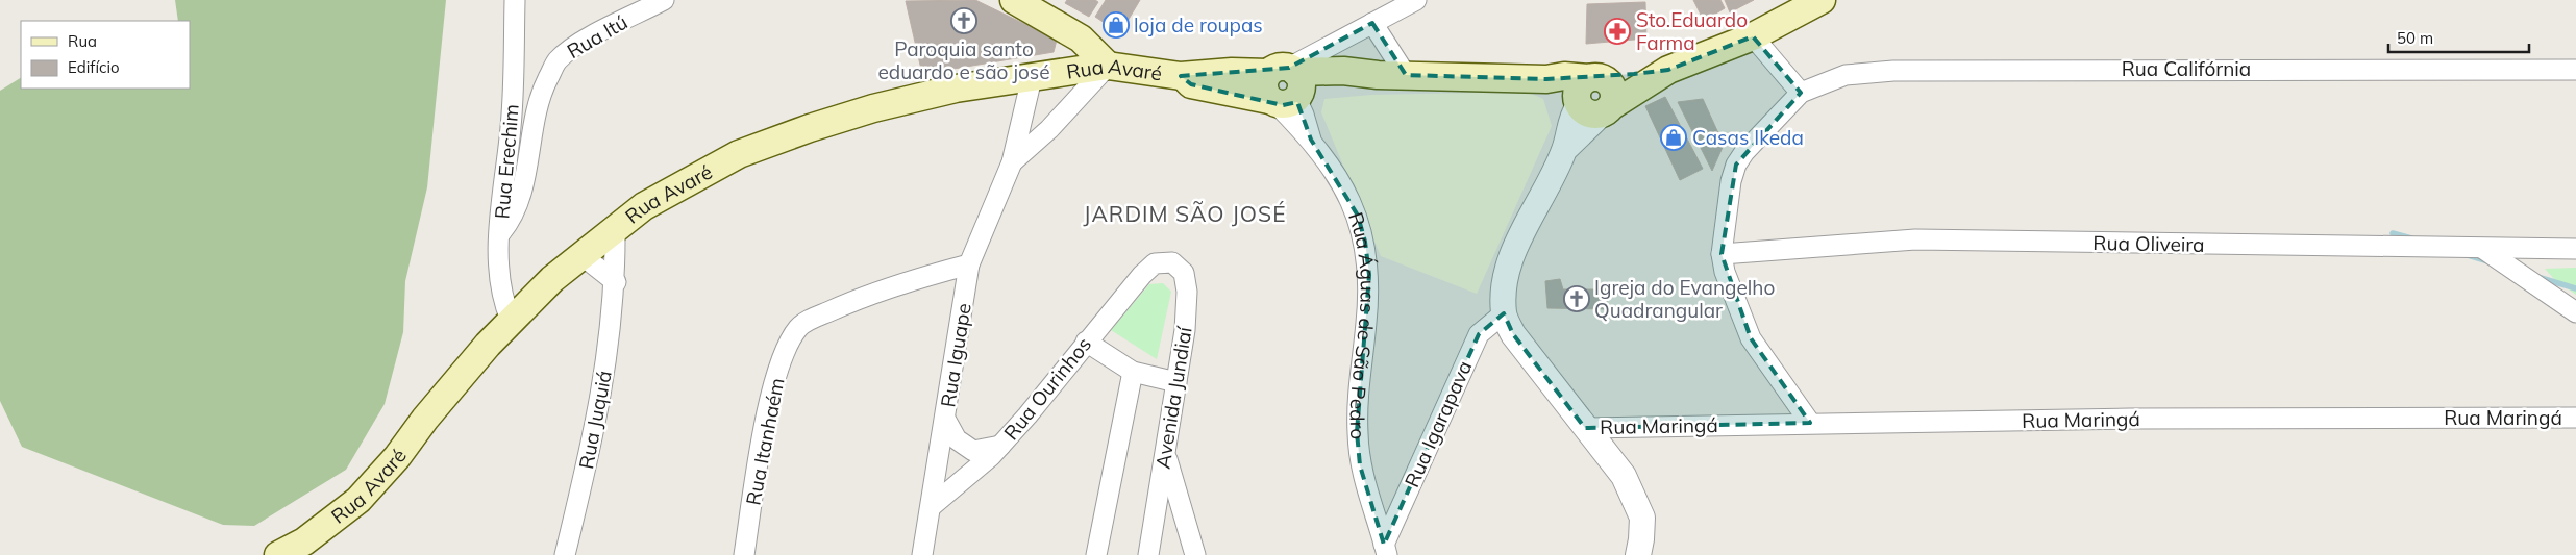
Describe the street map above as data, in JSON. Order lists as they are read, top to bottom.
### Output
{
  "streets": {
    "main road": ["Rua Avaré"],
    "street": [
      "Rua Itú",
      "Rua Califórnia",
      "Rua Erechim",
      "Rua Oliveira",
      "Rua Águas de São Pedro",
      "Rua Iguape",
      "Rua Ourinhos",
      "Avenida Jundiaí",
      "Rua Maringá",
      "Rua Juquiá",
      "Rua Igarapava",
      "Rua Itanhaém"
    ]
  },
  "crossings": [
    ["Rua Itú", "Rua Erechim"],
    ["Rua Avaré", "Rua Erechim"],
    ["Rua Avaré", "Rua Águas de São Pedro"],
    ["Rua Avaré", "Rua Iguape"],
    ["Rua Avaré", "Rua Juquiá"],
    ["Rua Águas de São Pedro", "Rua Igarapava"],
    ["Rua Iguape", "Rua Ourinhos"],
    ["Rua Iguape", "Rua Itanhaém"],
    ["Rua Ourinhos", "Avenida Jundiaí"]
  ],
  "districts": ["JARDIM SÃO JOSÉ"],
  "places": {
    "church": ["Paroquia santo eduardo e são josé", "Igreja do Evangelho Quadrangular"],
    "shop": ["loja de roupas", "Casas Ikeda"],
    "pharmacy": ["Sto.Eduardo Farma"]
  },
  "legend": ["Rua", "Edifício"],
  "scale_bar": "50 m"
}
